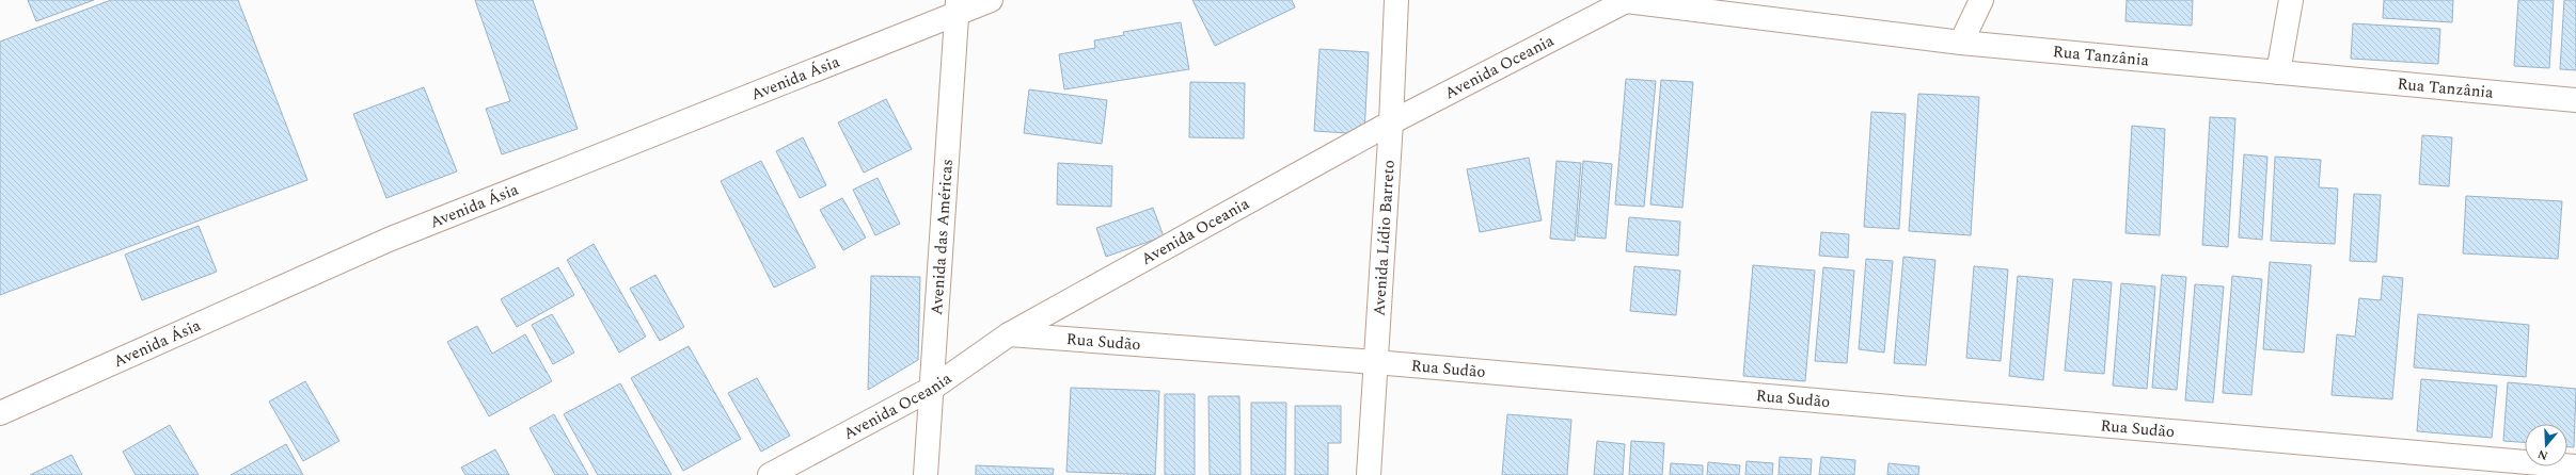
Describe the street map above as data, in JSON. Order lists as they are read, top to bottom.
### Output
{
  "streets": {
    "street": [
      "Rua Tanzânia",
      "Avenida Oceania",
      "Avenida Ásia",
      "Avenida das Américas",
      "Avenida Lídio Barreto",
      "Rua Sudão"
    ]
  },
  "crossings": [
    ["Rua Tanzânia", "Avenida Oceania"],
    ["Avenida Oceania", "Avenida das Américas"],
    ["Avenida Oceania", "Avenida Lídio Barreto"],
    ["Avenida Oceania", "Rua Sudão"],
    ["Avenida Ásia", "Avenida das Américas"],
    ["Avenida Lídio Barreto", "Rua Sudão"]
  ],
  "north": "bottom"
}
